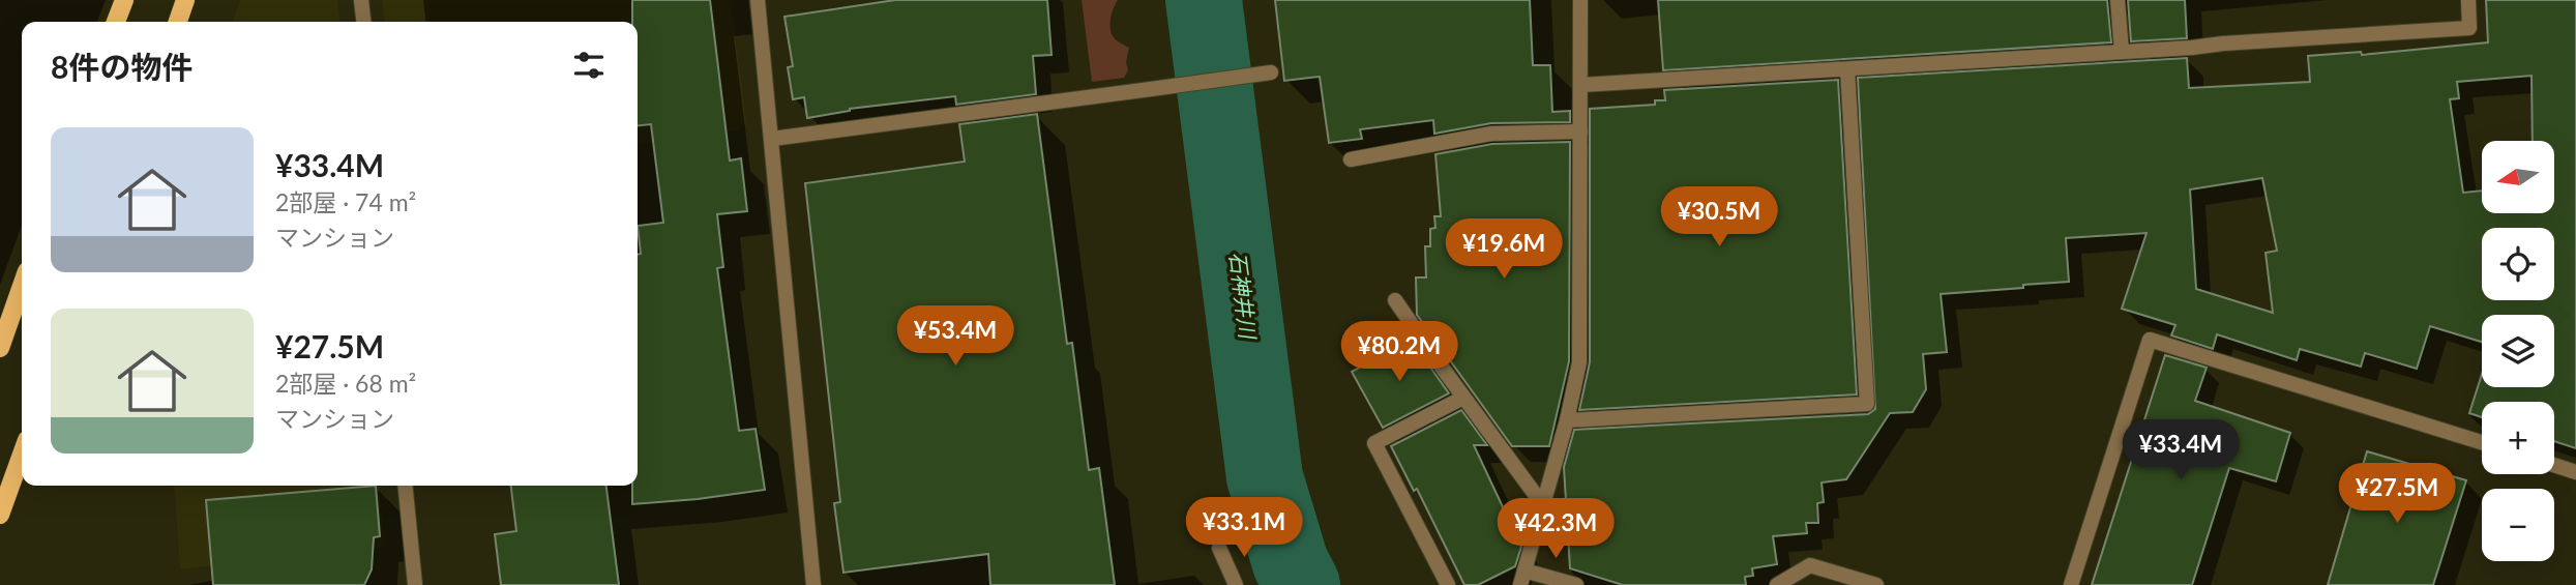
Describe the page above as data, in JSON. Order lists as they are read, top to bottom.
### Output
{
  "water": ["石神井川"],
  "north": "left",
  "page": {
    "heading": "8件の物件",
    "list": [
      {
        "name": "¥33.4M",
        "note": "2部屋 · 74 m² · マンション"
      },
      {
        "name": "¥27.5M",
        "note": "2部屋 · 68 m² · マンション"
      }
    ],
    "map_buttons": ["+", "−"],
    "price": [
      "¥30.5M",
      "¥19.6M",
      "¥53.4M",
      "¥80.2M",
      "¥33.4M",
      "¥27.5M",
      "¥33.1M",
      "¥42.3M"
    ]
  }
}
